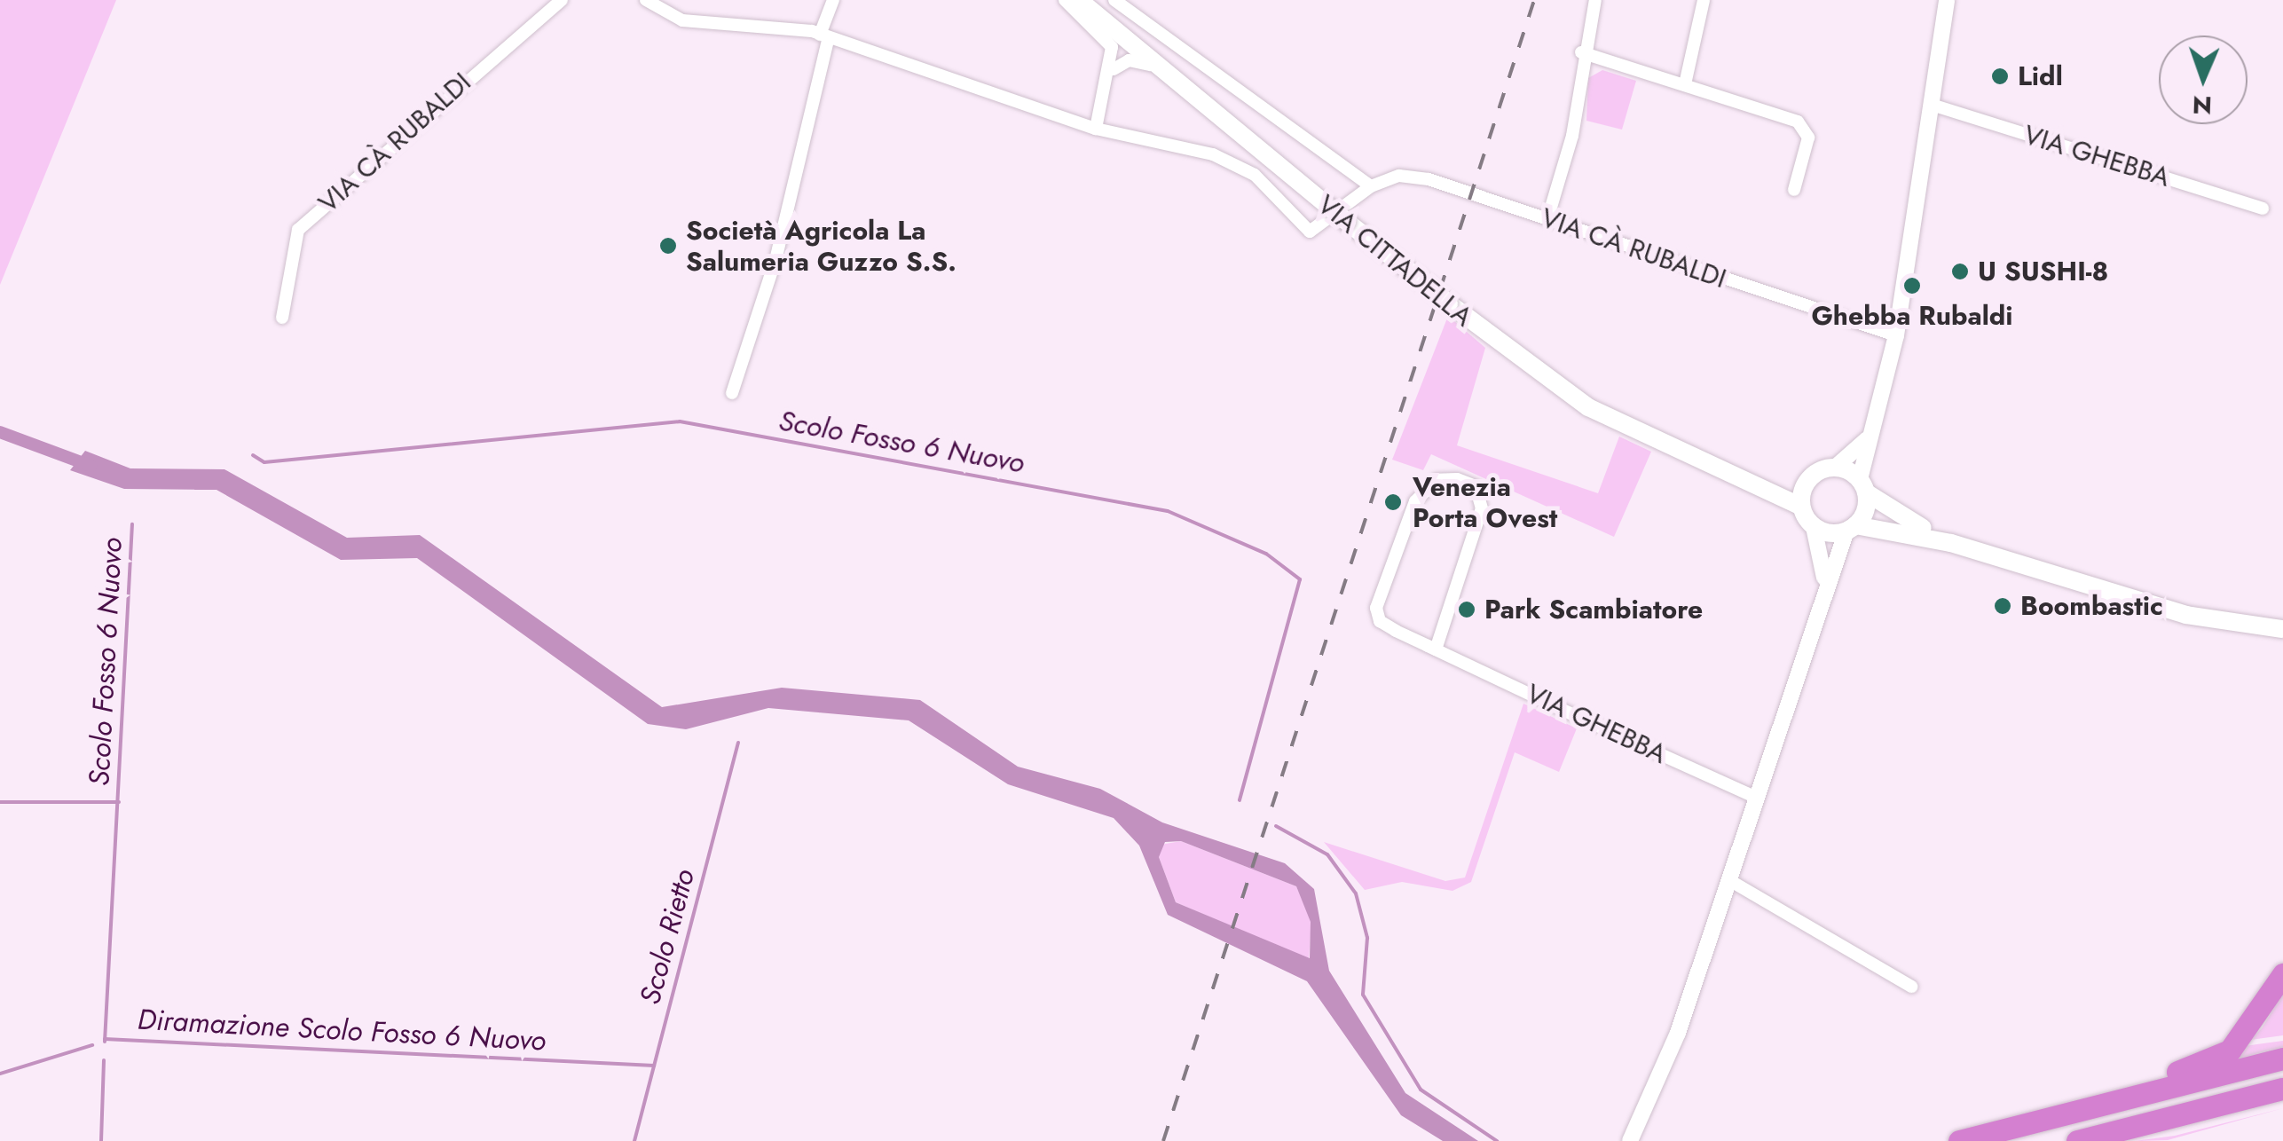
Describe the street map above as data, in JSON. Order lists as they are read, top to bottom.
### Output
{
  "streets": {
    "main road": ["VIA CITTADELLA"],
    "street": ["VIA CÀ RUBALDI", "VIA GHEBBA"]
  },
  "water": ["Scolo Fosso 6 Nuovo", "Scolo Rietto", "Diramazione Scolo Fosso 6 Nuovo"],
  "places": [
    "Lidl",
    "Società Agricola La Salumeria Guzzo S.S.",
    "U SUSHI-8",
    "Ghebba Rubaldi",
    "Venezia Porta Ovest",
    "Boombastic",
    "Park Scambiatore"
  ],
  "north": "bottom"
}
